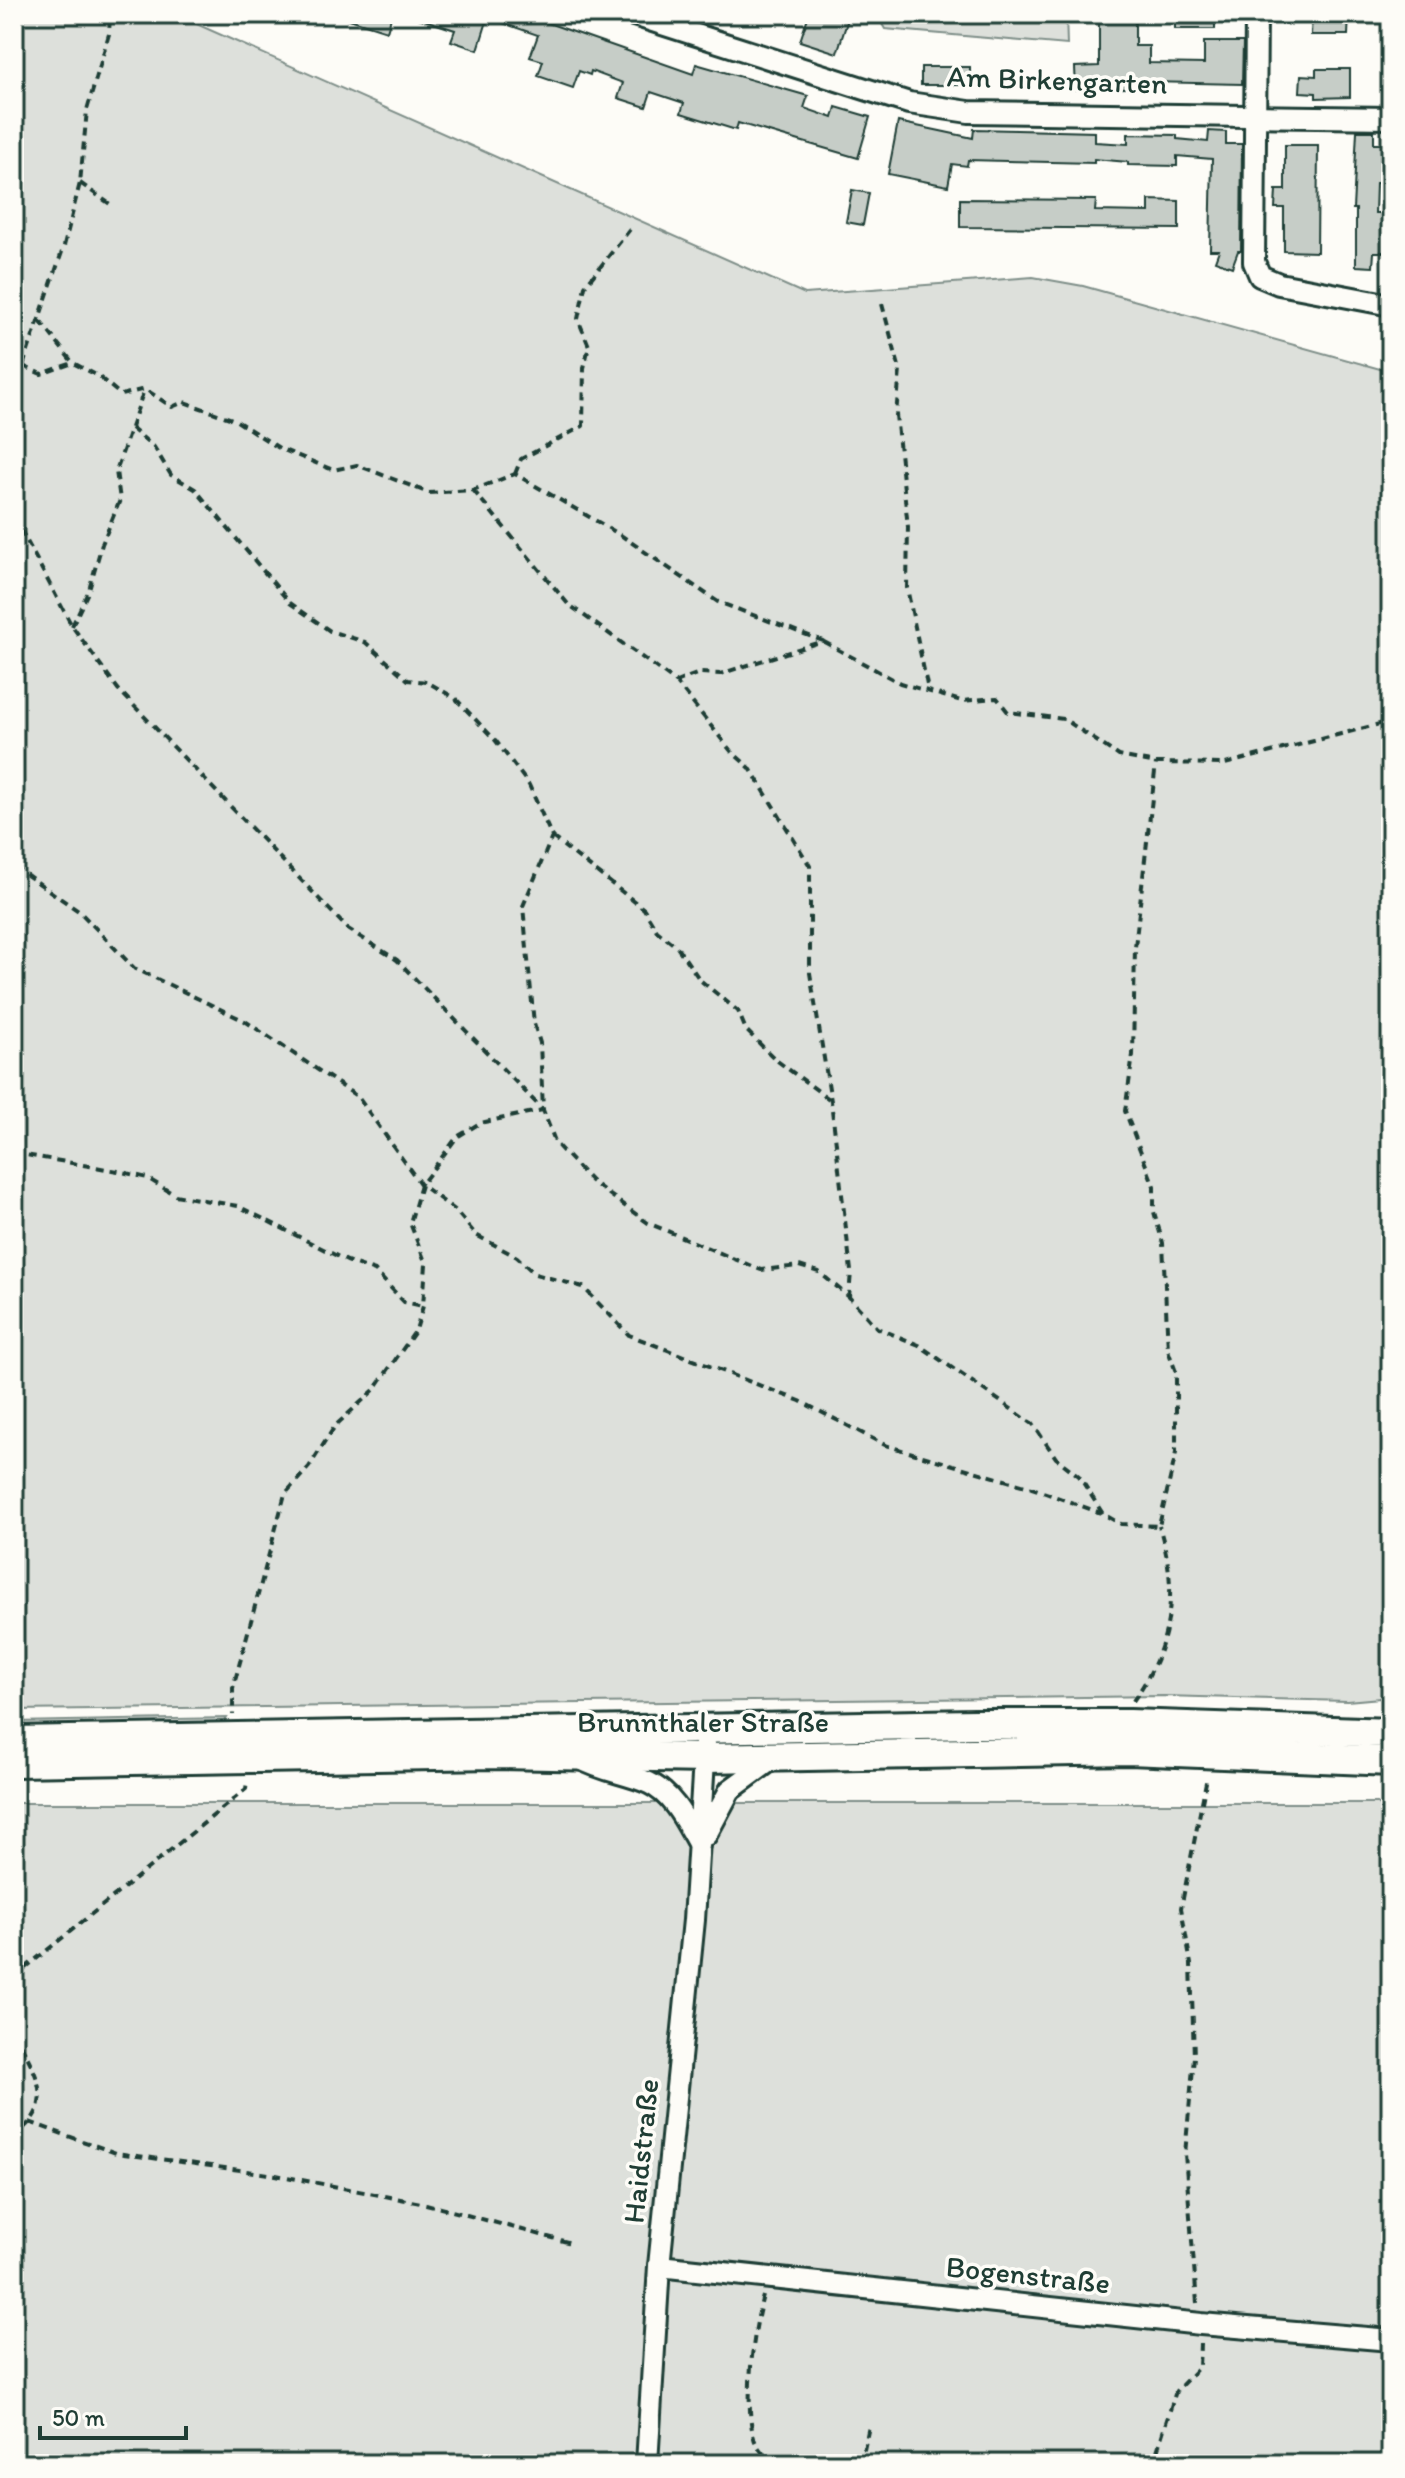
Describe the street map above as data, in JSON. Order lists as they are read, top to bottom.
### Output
{
  "streets": {
    "main road": ["Brunnthaler Straße"],
    "street": ["Am Birkengarten", "Haidstraße", "Bogenstraße"]
  },
  "crossings": [
    ["Brunnthaler Straße", "Haidstraße"],
    ["Haidstraße", "Bogenstraße"]
  ],
  "scale_bar": "50 m"
}
